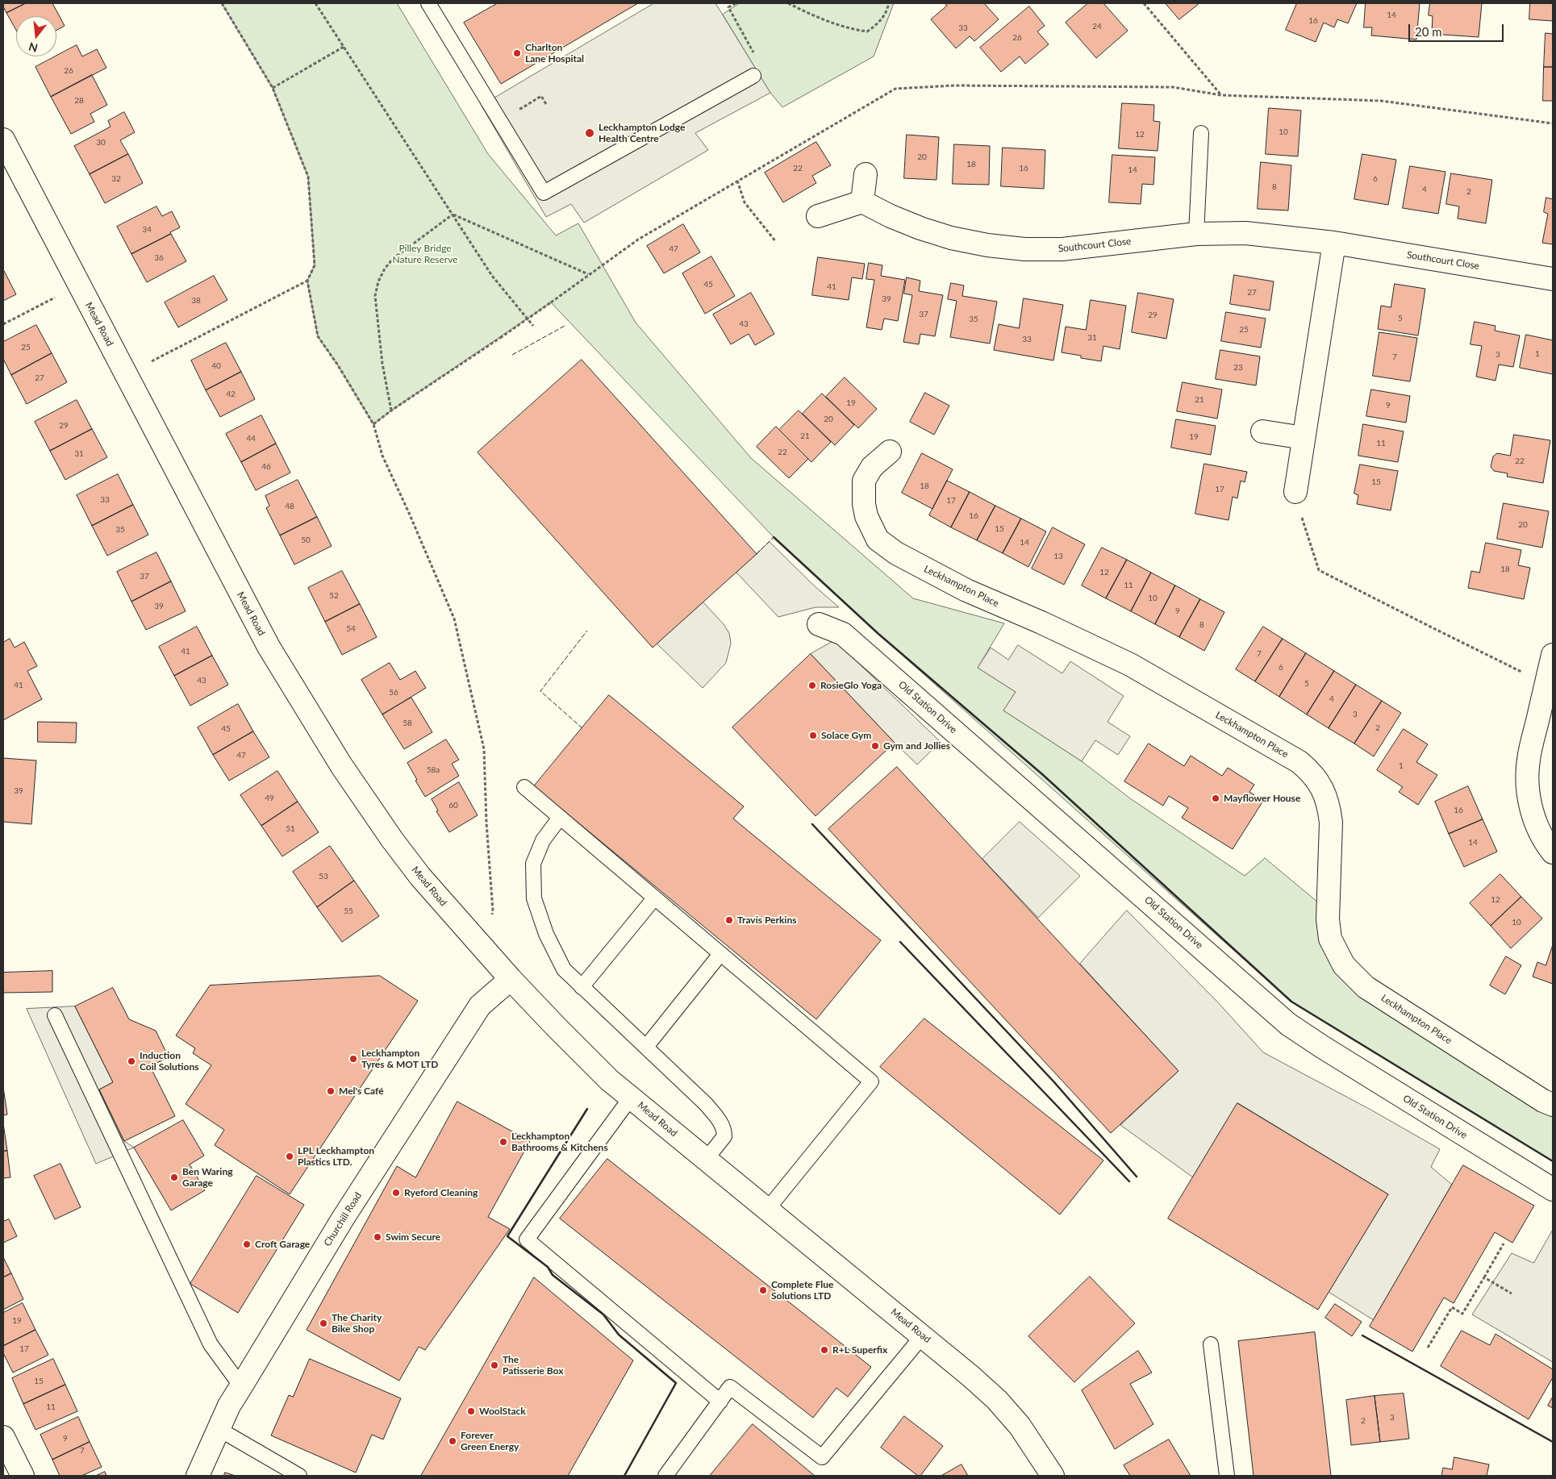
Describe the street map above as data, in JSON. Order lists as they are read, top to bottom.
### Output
{
  "streets": {
    "street": [
      "Southcourt Close",
      "Mead Road",
      "Leckhampton Place",
      "Old Station Drive",
      "Churchill Road"
    ]
  },
  "crossings": [
    ["Mead Road", "Churchill Road"]
  ],
  "parks": ["Pilley Bridge Nature Reserve"],
  "places": [
    "Charlton Lane Hospital",
    "Leckhampton Lodge Health Centre",
    "RosieGlo Yoga",
    "Solace Gym",
    "Gym and Jollies",
    "Mayflower House",
    "Travis Perkins",
    "Leckhampton Tyres & MOT LTD",
    "Induction Coil Solutions",
    "Mel's Café",
    "Leckhampton Bathrooms & Kitchens",
    "LPL Leckhampton Plastics LTD.",
    "Ben Waring Garage",
    "Ryeford Cleaning",
    "Swim Secure",
    "Croft Garage",
    "Complete Flue Solutions LTD",
    "The Charity Bike Shop",
    "R+L Superfix",
    "The Patisserie Box",
    "WoolStack",
    "Forever Green Energy"
  ],
  "house_numbers": [
    "14",
    "16",
    "24",
    "33",
    "26",
    "26",
    "28",
    "10",
    "12",
    "30",
    "20",
    "18",
    "22",
    "16",
    "14",
    "32",
    "6",
    "8",
    "4",
    "2",
    "34",
    "47",
    "36",
    "45",
    "41",
    "27",
    "39",
    "38",
    "37",
    "29",
    "5",
    "35",
    "43",
    "25",
    "31",
    "33",
    "25",
    "1",
    "3",
    "7",
    "40",
    "23",
    "27",
    "42",
    "21",
    "19",
    "9",
    "20",
    "29",
    "21",
    "19",
    "44",
    "11",
    "22",
    "31",
    "22",
    "46",
    "15",
    "18",
    "17",
    "33",
    "17",
    "48",
    "16",
    "20",
    "15",
    "35",
    "50",
    "14",
    "13",
    "18",
    "12",
    "37",
    "11",
    "52",
    "10",
    "39",
    "9",
    "8",
    "54",
    "41",
    "7",
    "6",
    "43",
    "5",
    "41",
    "56",
    "4",
    "3",
    "58",
    "2",
    "45",
    "47",
    "1",
    "58a",
    "39",
    "49",
    "60",
    "16",
    "51",
    "14",
    "53",
    "12",
    "55",
    "10",
    "19",
    "17",
    "15",
    "11",
    "3",
    "2",
    "9",
    "7"
  ],
  "scale_bar": "20 m",
  "north": "bottom"
}
